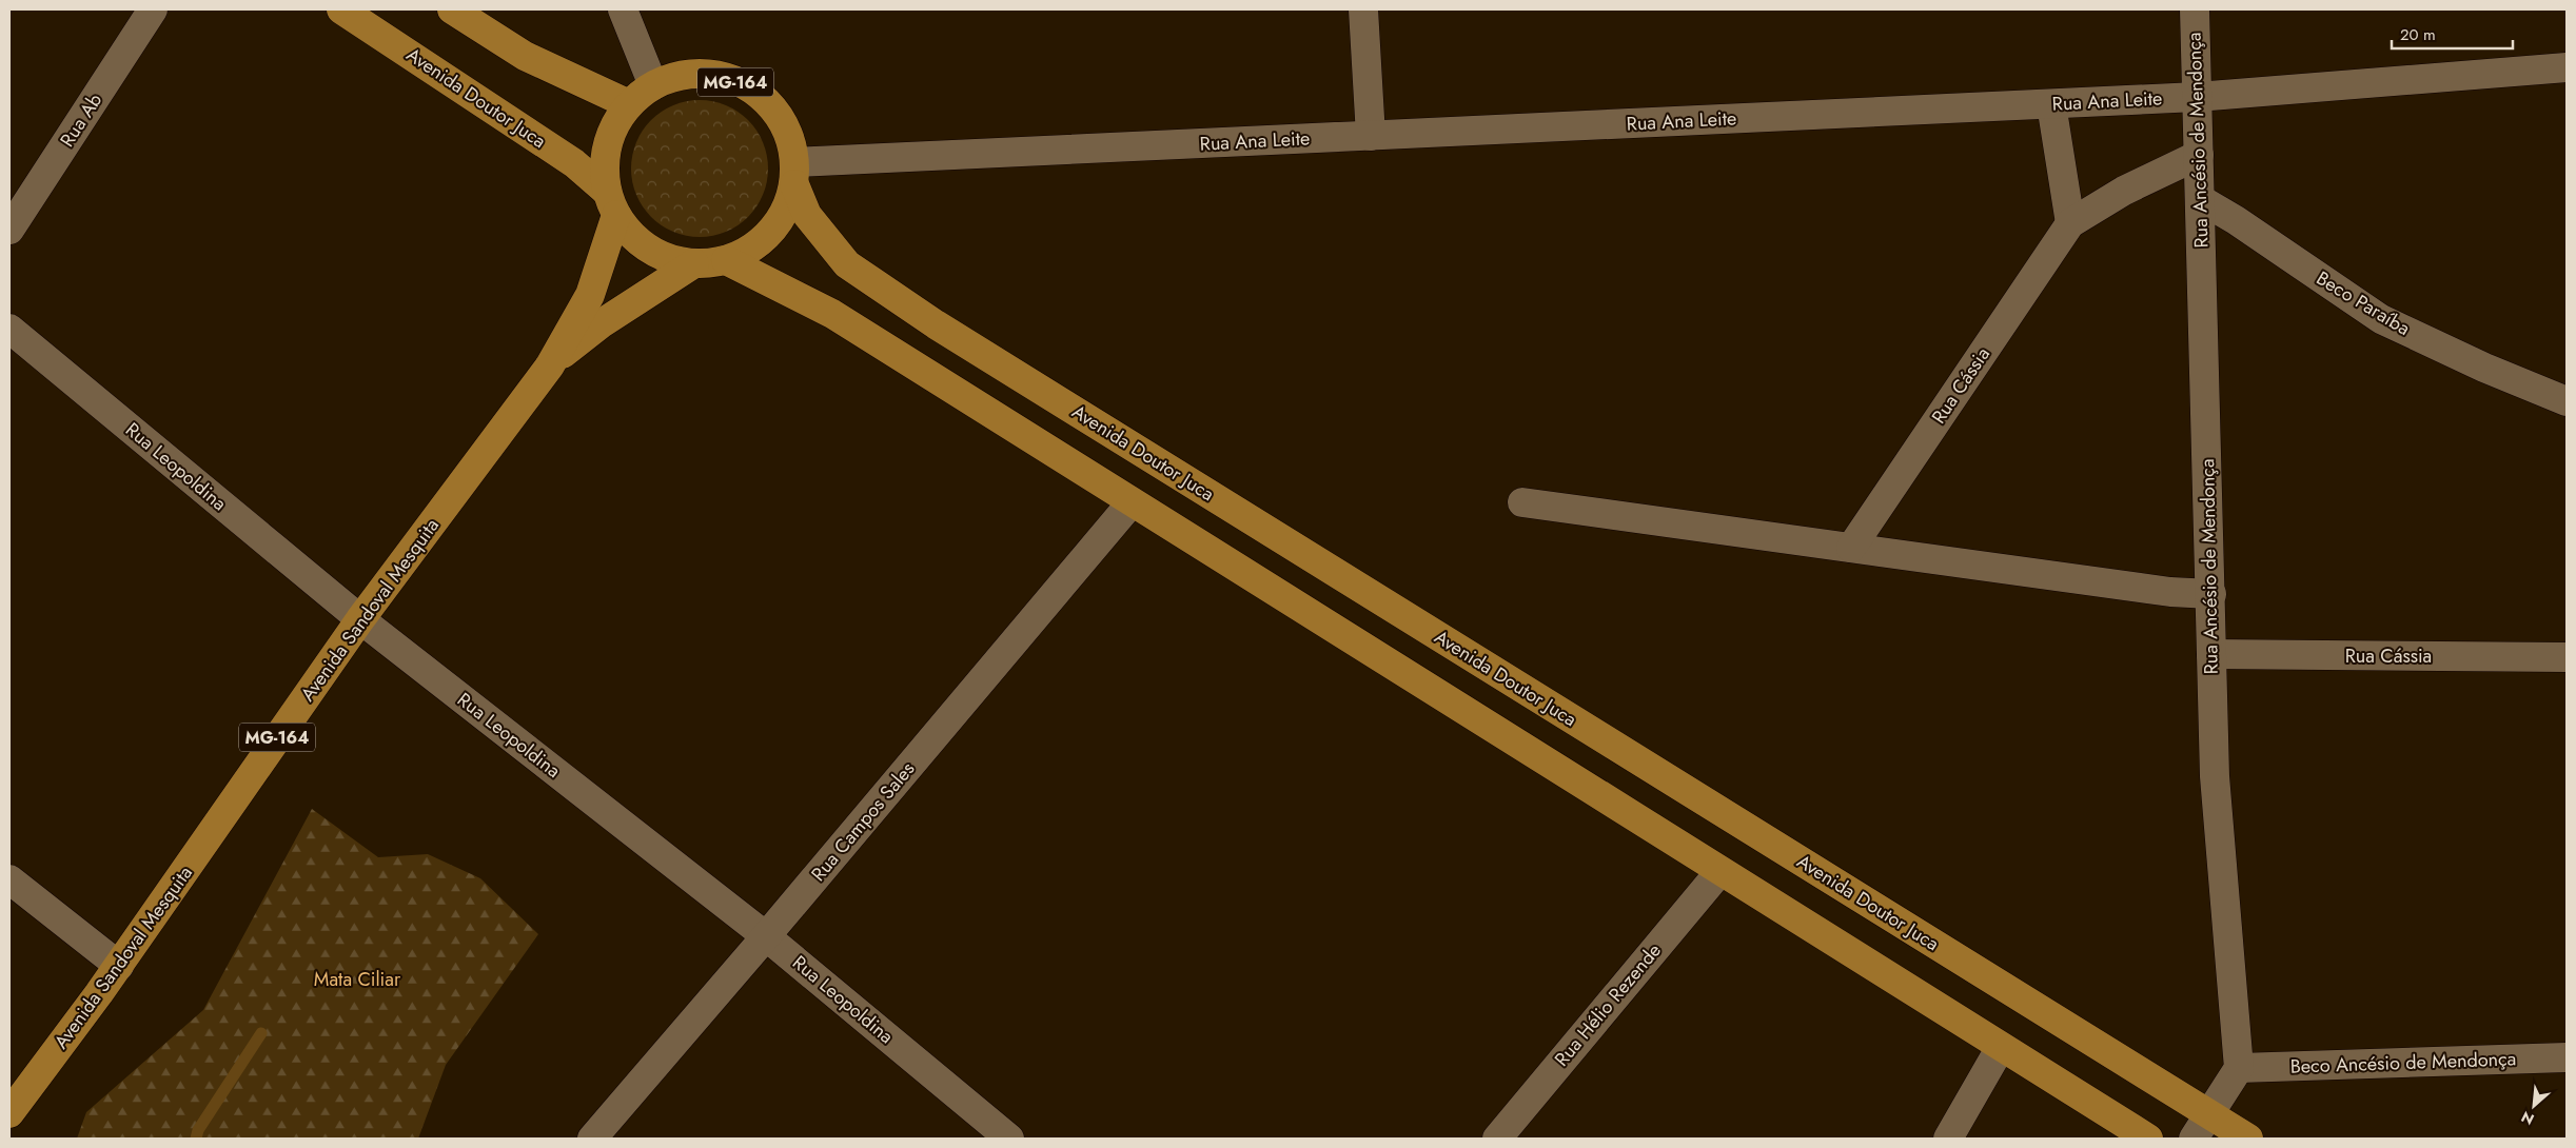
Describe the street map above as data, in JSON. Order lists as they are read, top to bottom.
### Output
{
  "streets": {
    "main road": ["MG-164", "Avenida Doutor Juca", "Avenida Sandoval Mesquita"],
    "street": [
      "Rua Ana Leite",
      "Rua Ab",
      "Rua Ancésio de Mendonça",
      "Beco Paraíba",
      "Rua Cássia",
      "Rua Leopoldina",
      "Rua Campos Sales",
      "Rua Hélio Rezende",
      "Beco Ancésio de Mendonça"
    ]
  },
  "crossings": [
    ["MG-164", "Avenida Doutor Juca"],
    ["MG-164", "Rua Ana Leite"],
    ["MG-164", "Avenida Sandoval Mesquita"],
    ["Avenida Doutor Juca", "Rua Ana Leite"],
    ["Avenida Doutor Juca", "Avenida Sandoval Mesquita"],
    ["Rua Ana Leite", "Rua Ancésio de Mendonça"],
    ["Rua Ancésio de Mendonça", "Beco Paraíba"],
    ["Rua Ancésio de Mendonça", "Rua Cássia"],
    ["Rua Ancésio de Mendonça", "Beco Ancésio de Mendonça"],
    ["Rua Leopoldina", "Avenida Sandoval Mesquita"],
    ["Rua Leopoldina", "Rua Campos Sales"]
  ],
  "parks": ["Mata Ciliar"],
  "scale_bar": "20 m",
  "north": "bottom left"
}
